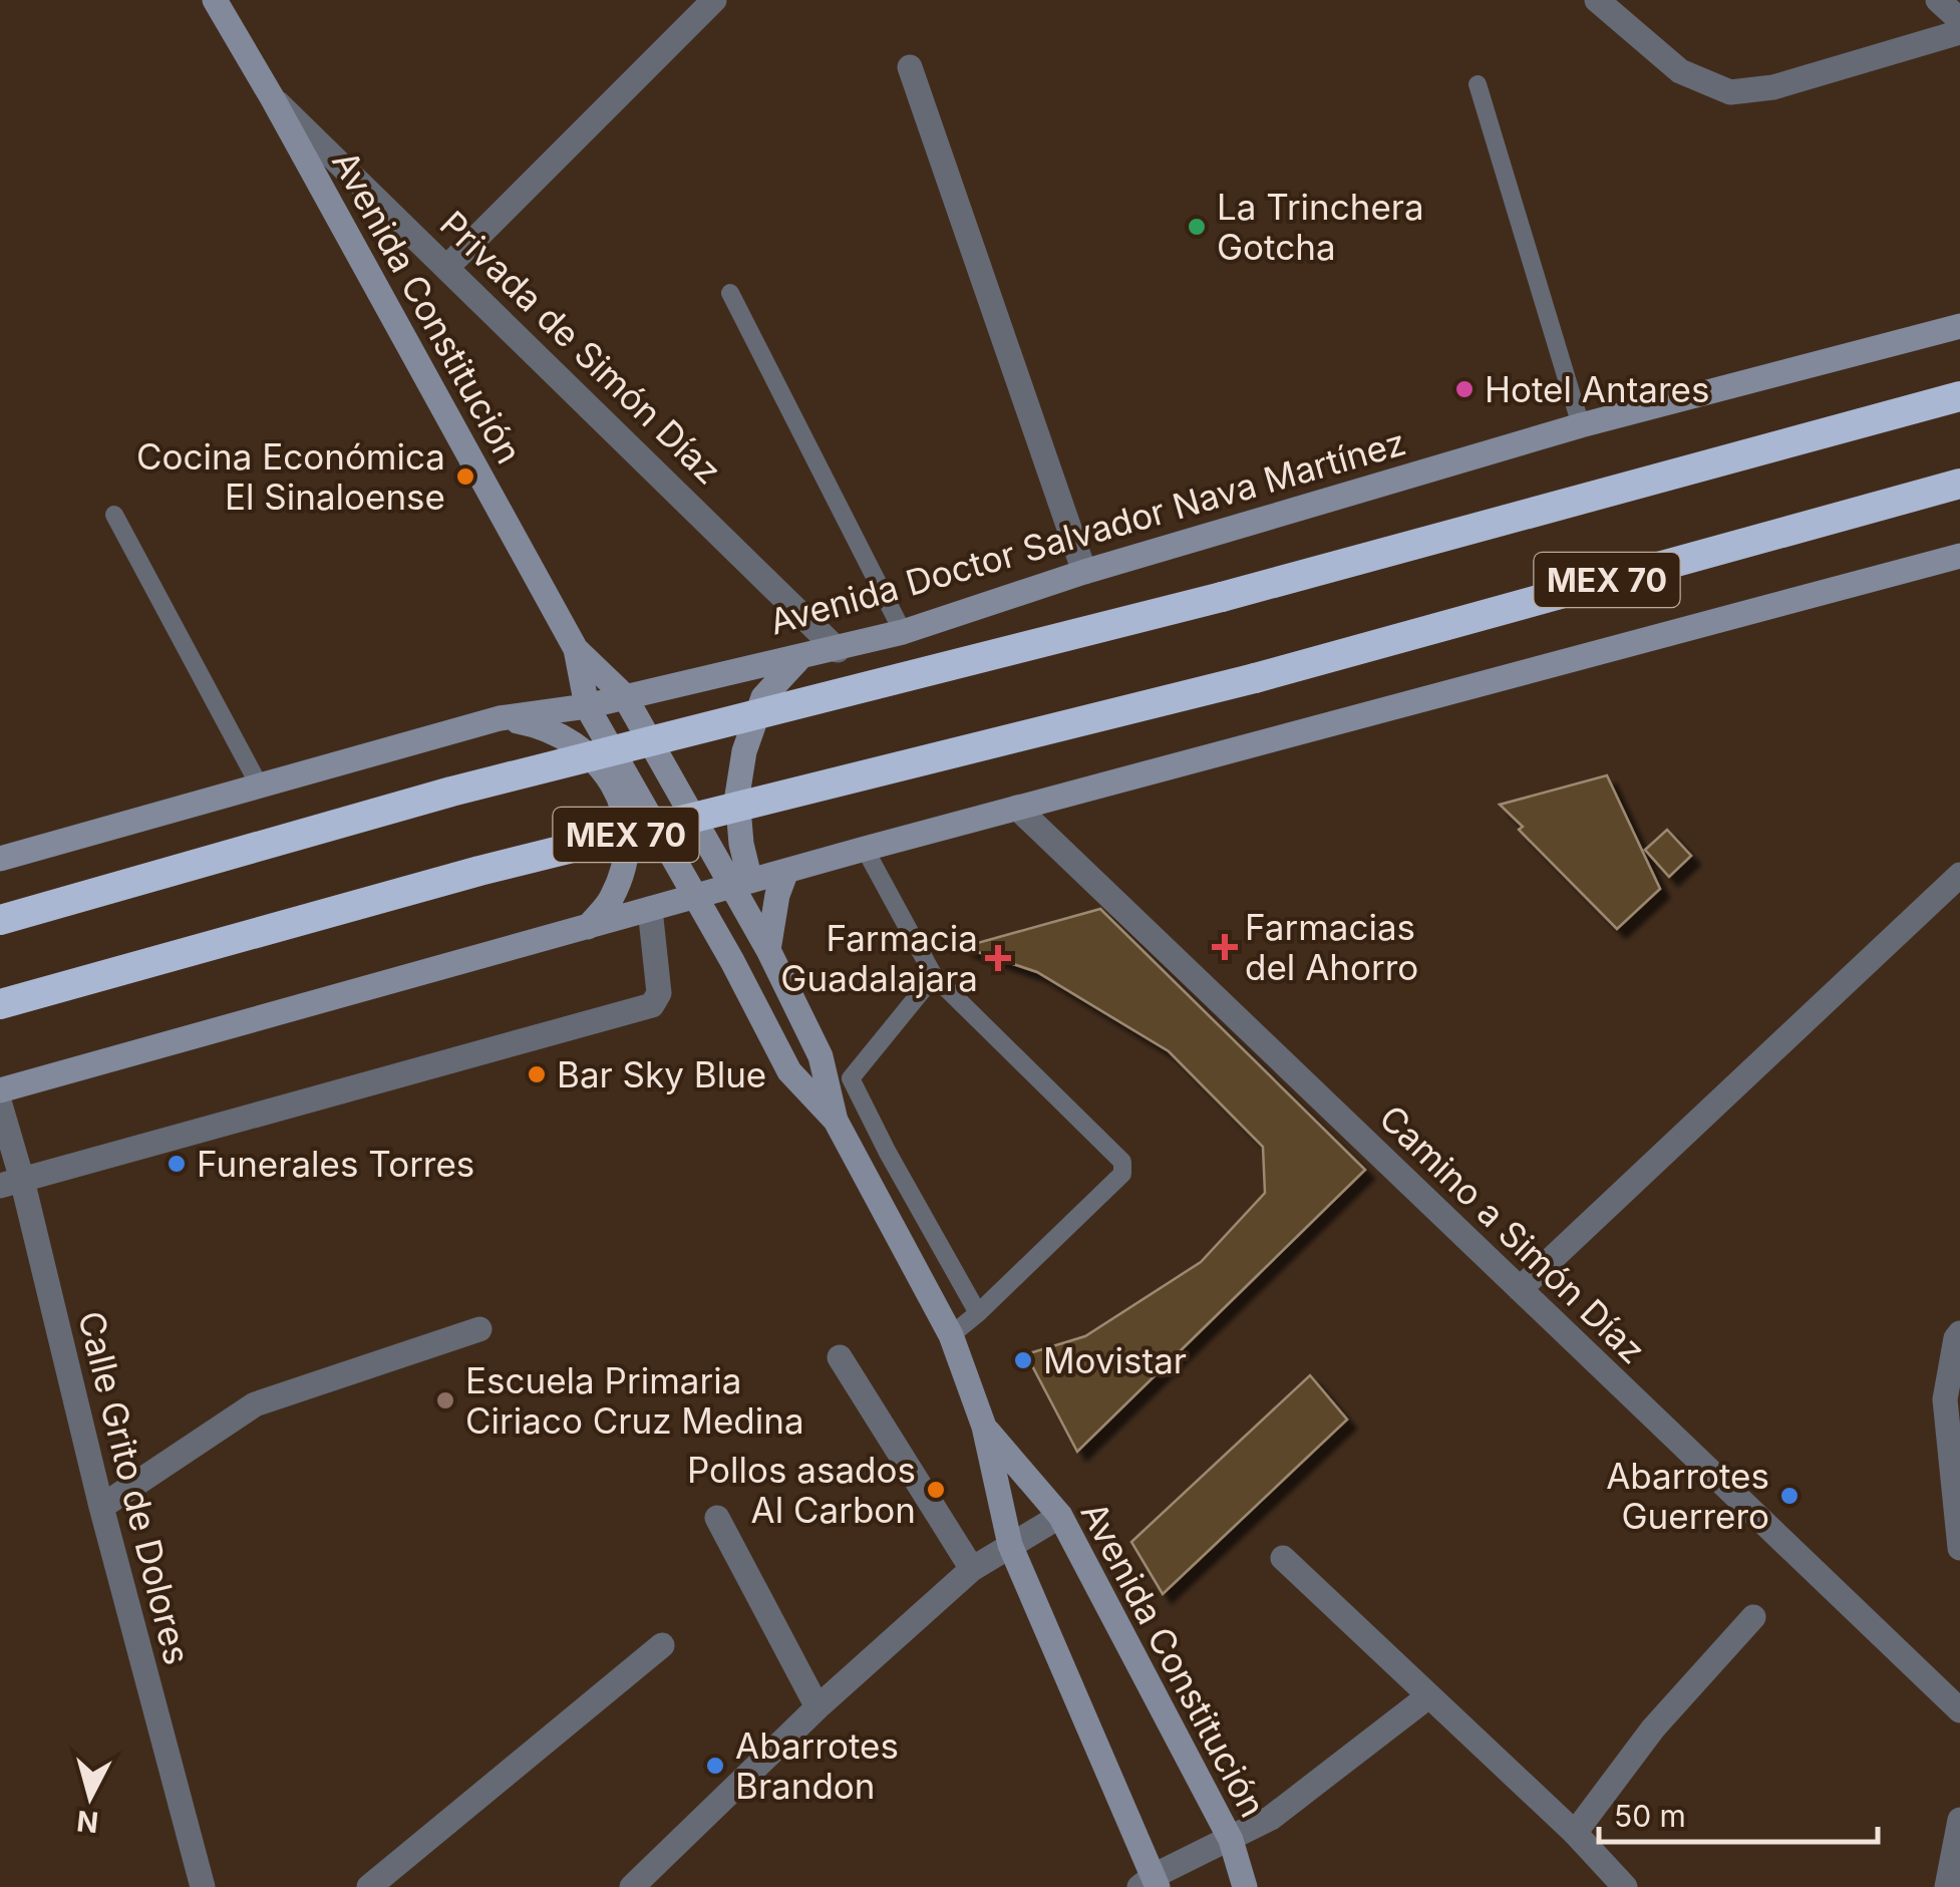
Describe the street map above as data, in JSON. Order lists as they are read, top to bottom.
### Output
{
  "streets": {
    "highway": ["MEX 70"],
    "main road": ["Avenida Constitución", "Avenida Doctor Salvador Nava Martínez"],
    "street": ["Privada de Simón Díaz", "Camino a Simón Díaz", "Calle Grito de Dolores"]
  },
  "crossings": [
    ["Avenida Constitución", "Privada de Simón Díaz"],
    ["Avenida Constitución", "Avenida Doctor Salvador Nava Martínez"],
    ["Privada de Simón Díaz", "Avenida Doctor Salvador Nava Martínez"]
  ],
  "places": {
    "other": [
      "La Trinchera Gotcha",
      "Hotel Antares",
      "Cocina Económica El Sinaloense",
      "Bar Sky Blue",
      "Funerales Torres",
      "Movistar",
      "Escuela Primaria Ciriaco Cruz Medina",
      "Pollos asados Al Carbon",
      "Abarrotes Guerrero",
      "Abarrotes Brandon"
    ],
    "health": ["Farmacias del Ahorro", "Farmacia Guadalajara"]
  },
  "scale_bar": "50 m",
  "north": "bottom"
}
